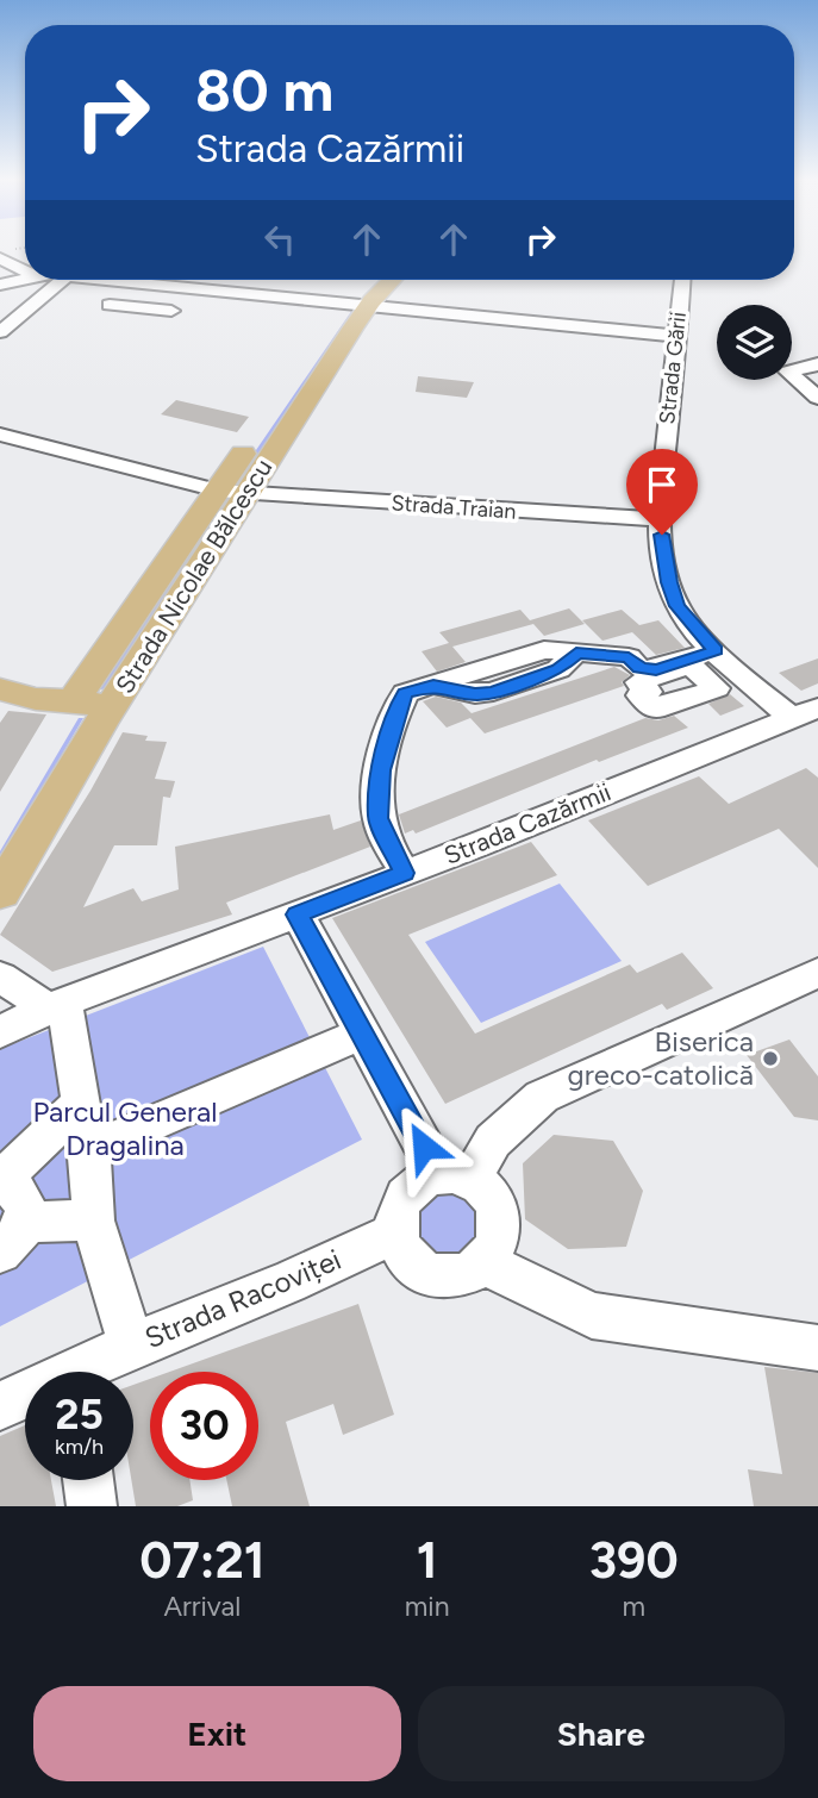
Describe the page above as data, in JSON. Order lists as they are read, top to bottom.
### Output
{
  "streets": {
    "main road": ["Strada Nicolae Bălcescu"],
    "street": [
      "Strada Gării",
      "Strada Traian",
      "Strada Cazărmii",
      "Strada Racoviței"
    ]
  },
  "crossings": [
    ["Strada Gării", "Strada Traian"],
    ["Strada Gării", "Strada Cazărmii"],
    ["Strada Traian", "Strada Nicolae Bălcescu"]
  ],
  "parks": ["Parcul General Dragalina"],
  "places": ["Biserica greco-catolică"],
  "page": {
    "turn": ["80 m", "Strada Cazărmii"],
    "speed": "25 km/h",
    "limit": "30",
    "eta": [
      "07:21",
      "Arrival",
      "1",
      "min",
      "390",
      "m"
    ],
    "buttons": ["Exit", "Share"]
  }
}
